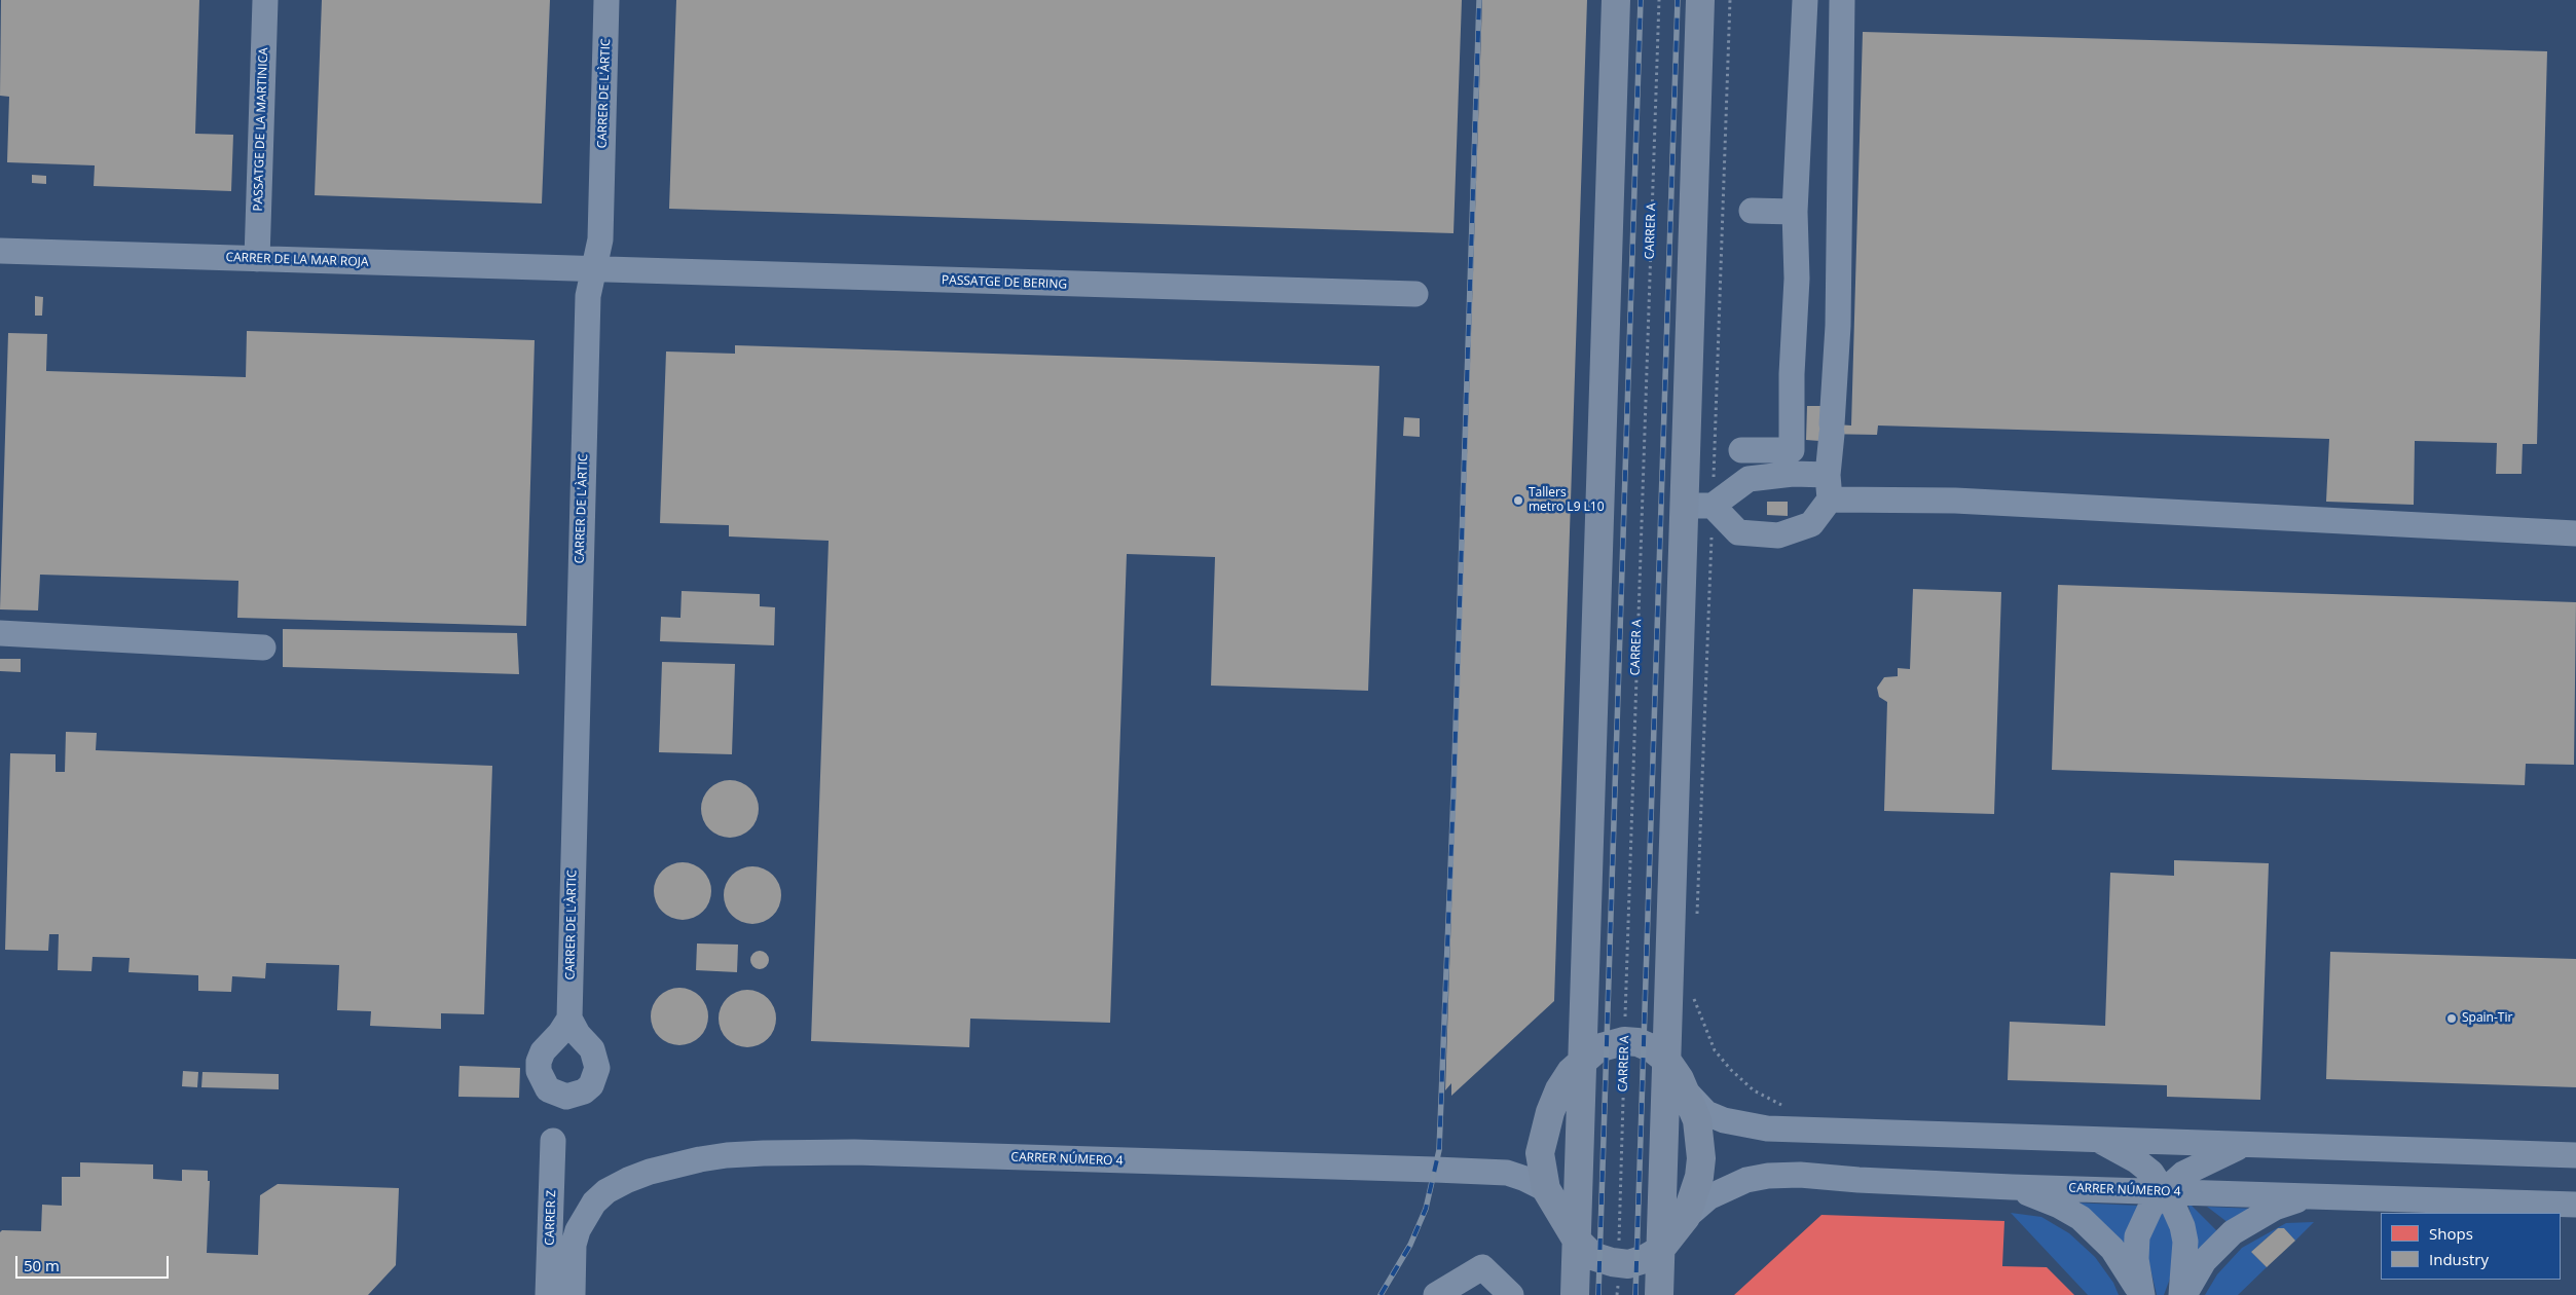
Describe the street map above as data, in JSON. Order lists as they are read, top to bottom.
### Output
{
  "streets": {
    "street": [
      "CARRER DE L'ÀRTIC",
      "PASSATGE DE LA MARTINICA",
      "CARRER DE LA MAR ROJA",
      "PASSATGE DE BERING",
      "CARRER NÚMERO 4",
      "CARRER Z"
    ],
    "path": ["CARRER A"]
  },
  "crossings": [
    ["CARRER DE L'ÀRTIC", "CARRER DE LA MAR ROJA"],
    ["CARRER DE L'ÀRTIC", "PASSATGE DE BERING"],
    ["PASSATGE DE LA MARTINICA", "CARRER DE LA MAR ROJA"],
    ["CARRER DE LA MAR ROJA", "PASSATGE DE BERING"],
    ["CARRER NÚMERO 4", "CARRER Z"]
  ],
  "places": ["Tallers metro L9 L10", "Spain-Tir"],
  "legend": ["Shops", "Industry"],
  "scale_bar": "50 m"
}
